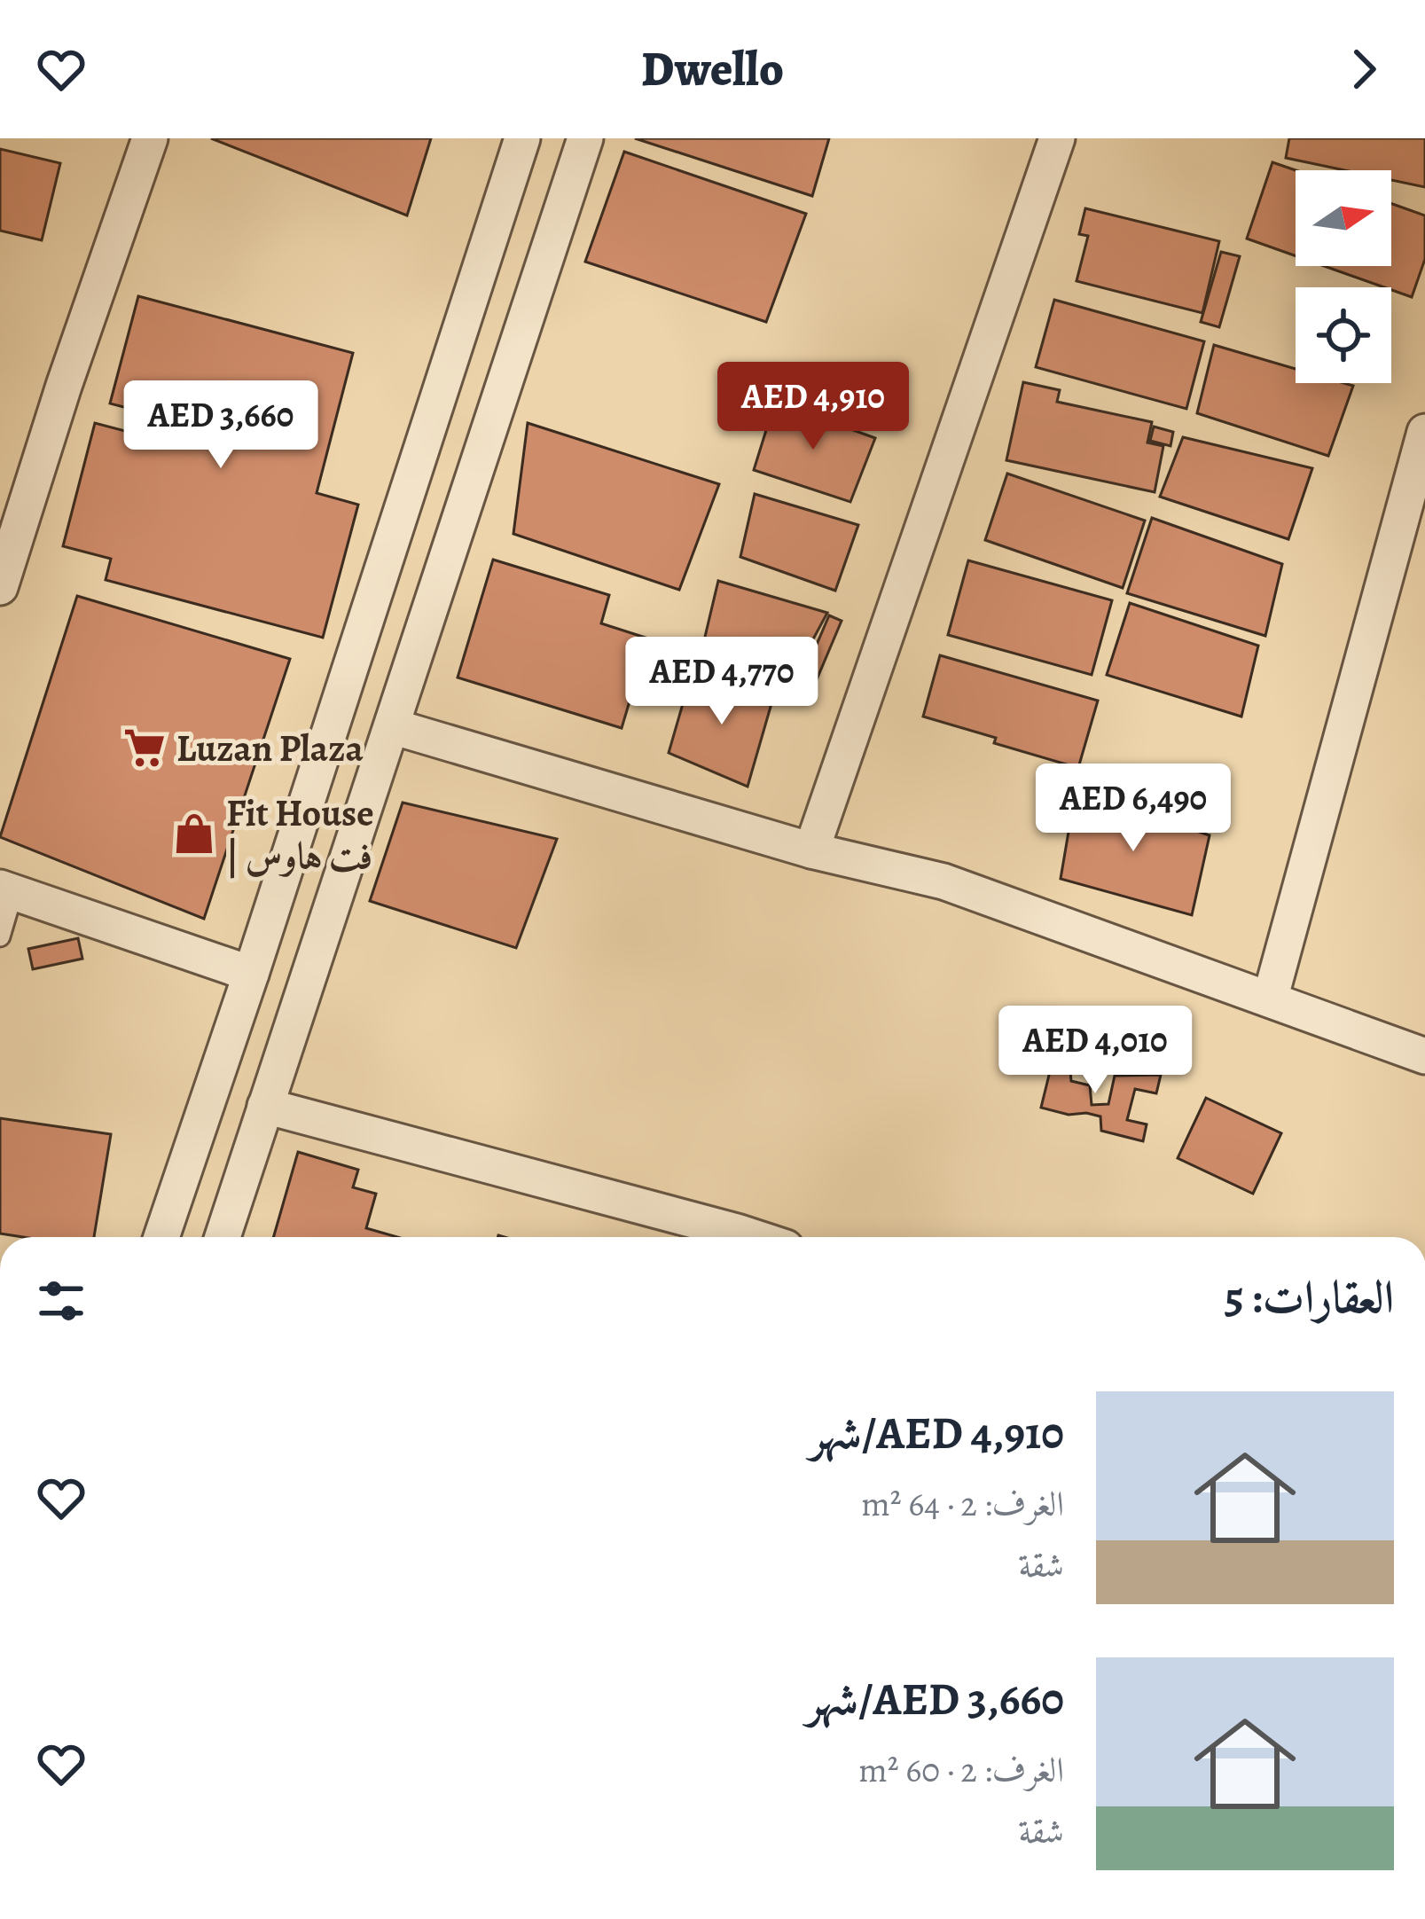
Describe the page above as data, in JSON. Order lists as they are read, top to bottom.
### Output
{
  "places": {
    "supermarket": ["Luzan Plaza"],
    "shop": ["Fit House | فت هاوس"]
  },
  "north": "right",
  "page": {
    "header": "Dwello",
    "price": [
      "AED 4,910",
      "AED 3,660",
      "AED 4,770",
      "AED 6,490",
      "AED 4,010"
    ],
    "heading": "العقارات: 5",
    "list": [
      {
        "name": "AED 4,910/شهر",
        "note": "الغرف: 2 · 64 m² · شقة"
      },
      {
        "name": "AED 3,660/شهر",
        "note": "الغرف: 2 · 60 m² · شقة"
      }
    ]
  }
}
